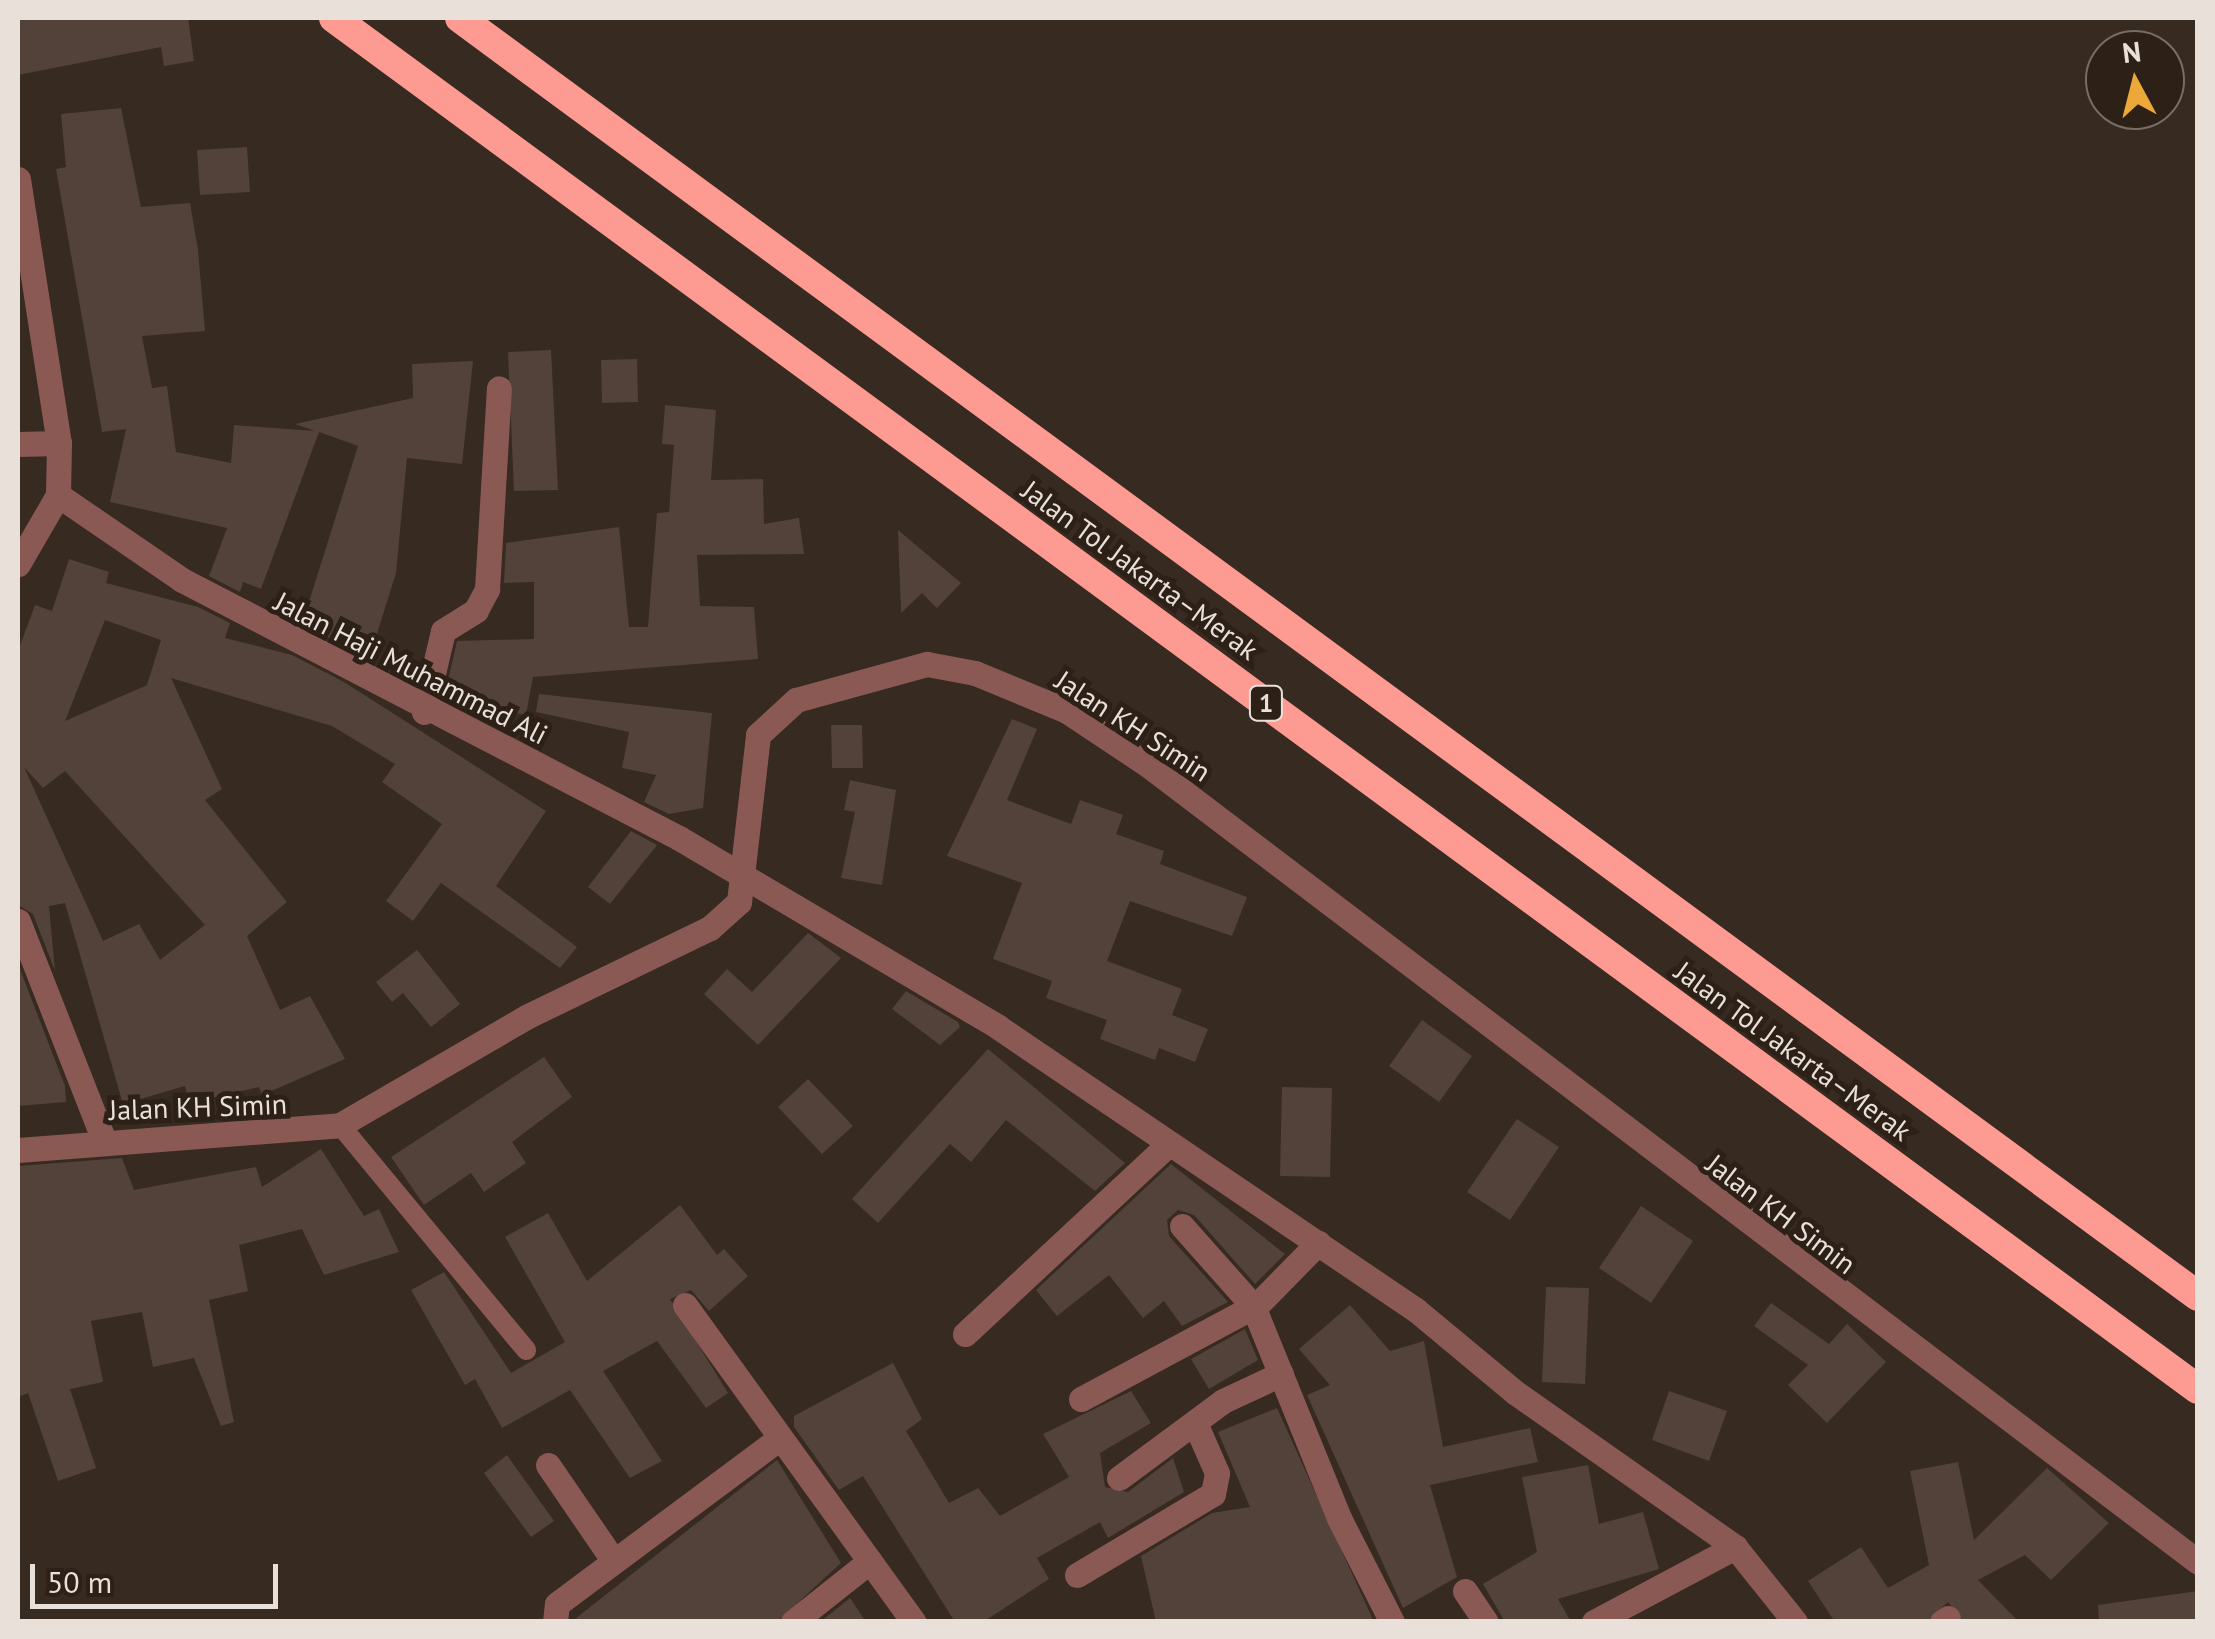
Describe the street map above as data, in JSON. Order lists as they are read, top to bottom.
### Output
{
  "streets": {
    "highway": ["Jalan Tol Jakarta–Merak", "1"],
    "street": ["Jalan Haji Muhammad Ali", "Jalan KH Simin"]
  },
  "crossings": [
    ["Jalan Haji Muhammad Ali", "Jalan KH Simin"]
  ],
  "scale_bar": "50 m",
  "north": "top"
}
